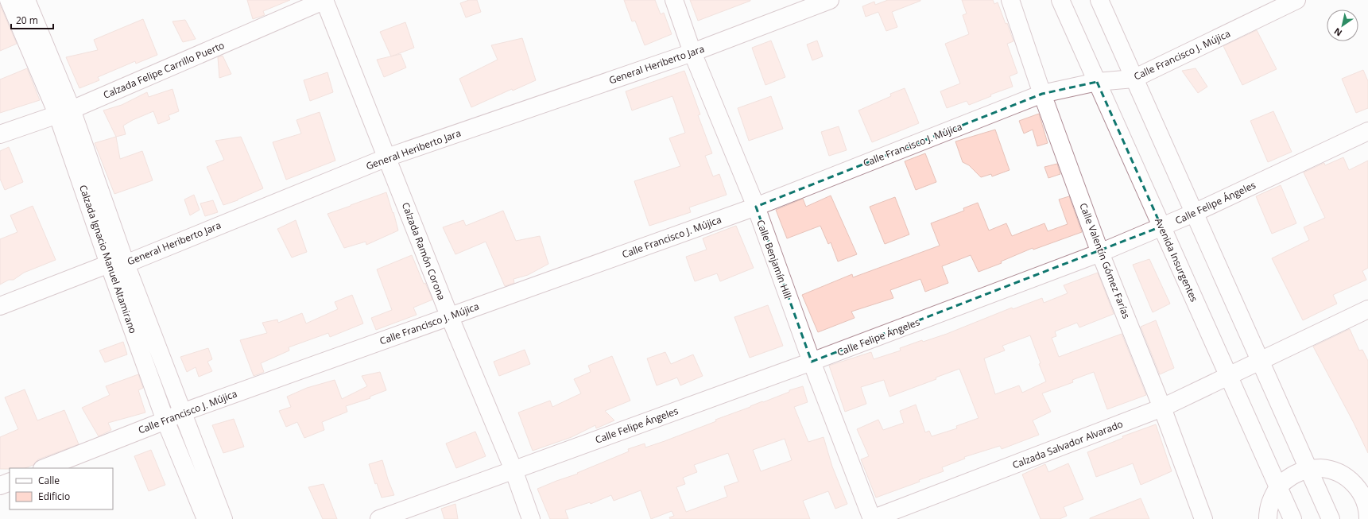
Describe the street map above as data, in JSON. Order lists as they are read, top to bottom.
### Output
{
  "streets": {
    "street": [
      "Calle Francisco J. Mújica",
      "General Heriberto Jara",
      "Calzada Felipe Carrillo Puerto",
      "Calle Felipe Ángeles",
      "Calzada Ramón Corona",
      "Calzada Ignacio Manuel Altamirano",
      "Calle Benjamín Hill",
      "Avenida Insurgentes",
      "Calle Valentín Gómez Farías",
      "Calzada Salvador Alvarado"
    ]
  },
  "crossings": [
    ["Calle Francisco J. Mújica", "Calzada Ramón Corona"],
    ["Calle Francisco J. Mújica", "Calzada Ignacio Manuel Altamirano"],
    ["Calle Francisco J. Mújica", "Calle Benjamín Hill"],
    ["Calle Francisco J. Mújica", "Avenida Insurgentes"],
    ["Calle Francisco J. Mújica", "Calle Valentín Gómez Farías"],
    ["General Heriberto Jara", "Calzada Ramón Corona"],
    ["General Heriberto Jara", "Calzada Ignacio Manuel Altamirano"],
    ["General Heriberto Jara", "Calle Benjamín Hill"],
    ["Calzada Felipe Carrillo Puerto", "Calzada Ramón Corona"],
    ["Calzada Felipe Carrillo Puerto", "Calzada Ignacio Manuel Altamirano"],
    ["Calle Felipe Ángeles", "Calzada Ramón Corona"],
    ["Calle Felipe Ángeles", "Calle Benjamín Hill"],
    ["Calle Felipe Ángeles", "Avenida Insurgentes"],
    ["Calle Felipe Ángeles", "Calle Valentín Gómez Farías"],
    ["Calle Benjamín Hill", "Calzada Salvador Alvarado"],
    ["Avenida Insurgentes", "Calzada Salvador Alvarado"],
    ["Calle Valentín Gómez Farías", "Calzada Salvador Alvarado"]
  ],
  "legend": ["Calle", "Edificio"],
  "scale_bar": "20 m",
  "north": "bottom left"
}
